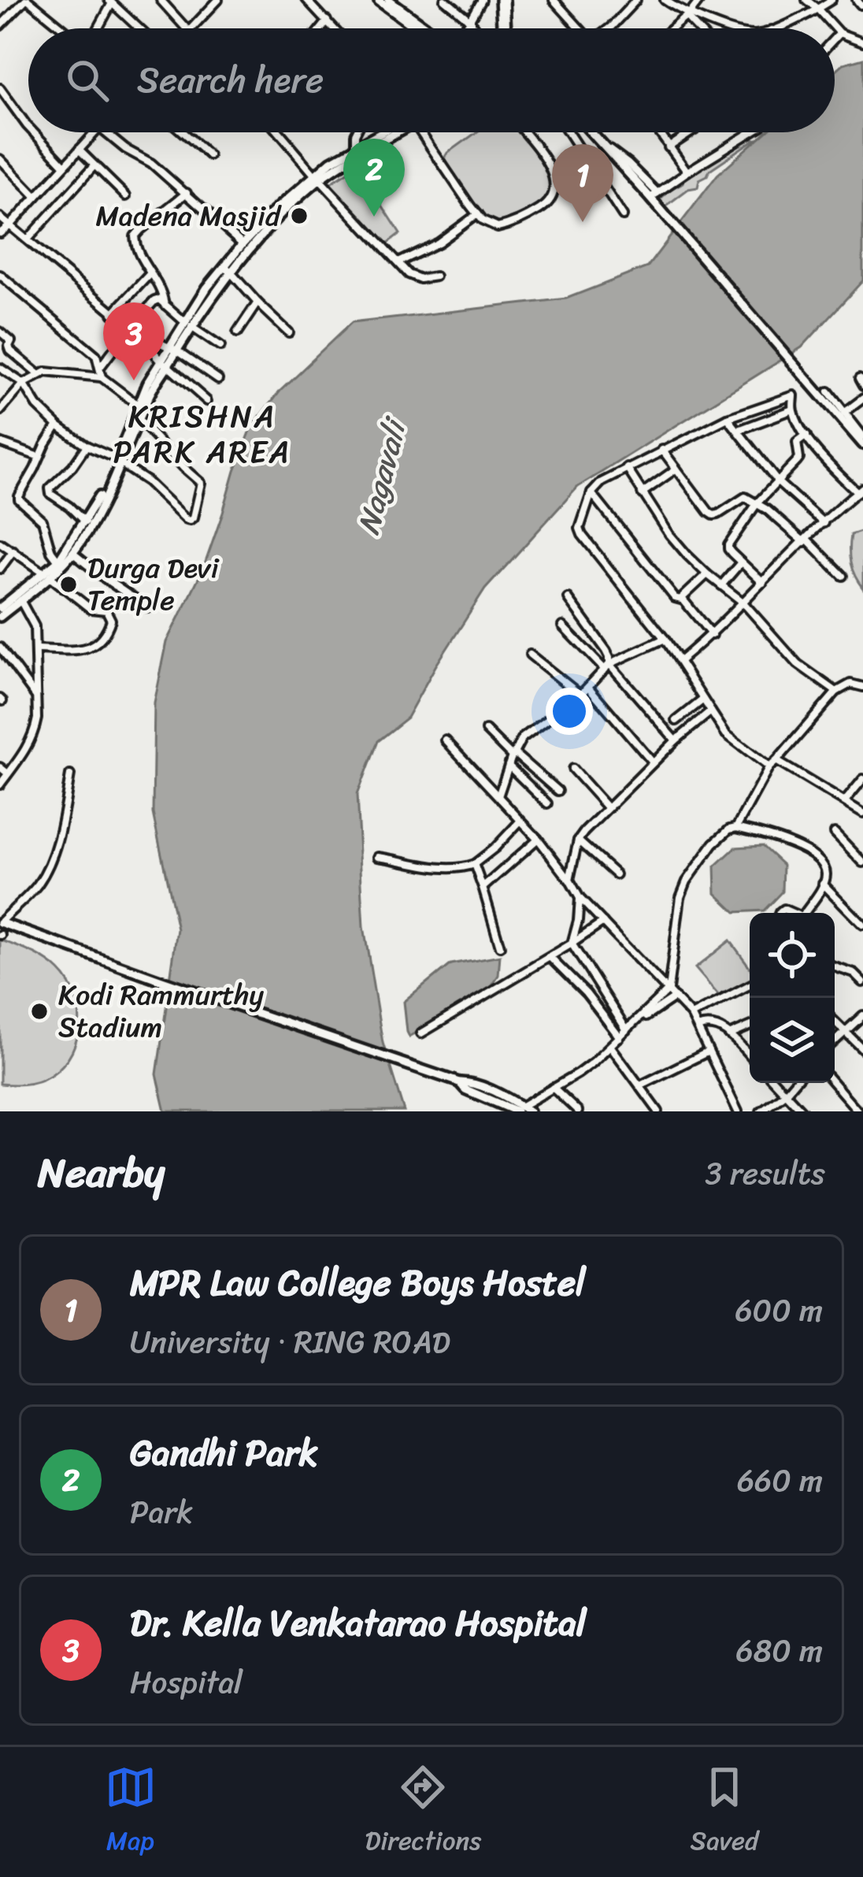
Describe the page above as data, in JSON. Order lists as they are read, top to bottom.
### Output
{
  "districts": ["KRISHNA PARK AREA"],
  "water": ["Nagavali"],
  "places": ["Madena Masjid", "Durga Devi Temple", "Kodi Rammurthy Stadium"],
  "page": {
    "search": "Search here",
    "pins": ["2", "1", "3"],
    "heading": ["Nearby", "3 results"],
    "list": [
      {
        "mark": "1",
        "name": "MPR Law College Boys Hostel",
        "note": "University · RING ROAD",
        "value": "600 m"
      },
      {
        "mark": "2",
        "name": "Gandhi Park",
        "note": "Park",
        "value": "660 m"
      },
      {
        "mark": "3",
        "name": "Dr. Kella Venkatarao Hospital",
        "note": "Hospital",
        "value": "680 m"
      }
    ],
    "nav": ["Map", "Directions", "Saved"]
  }
}
